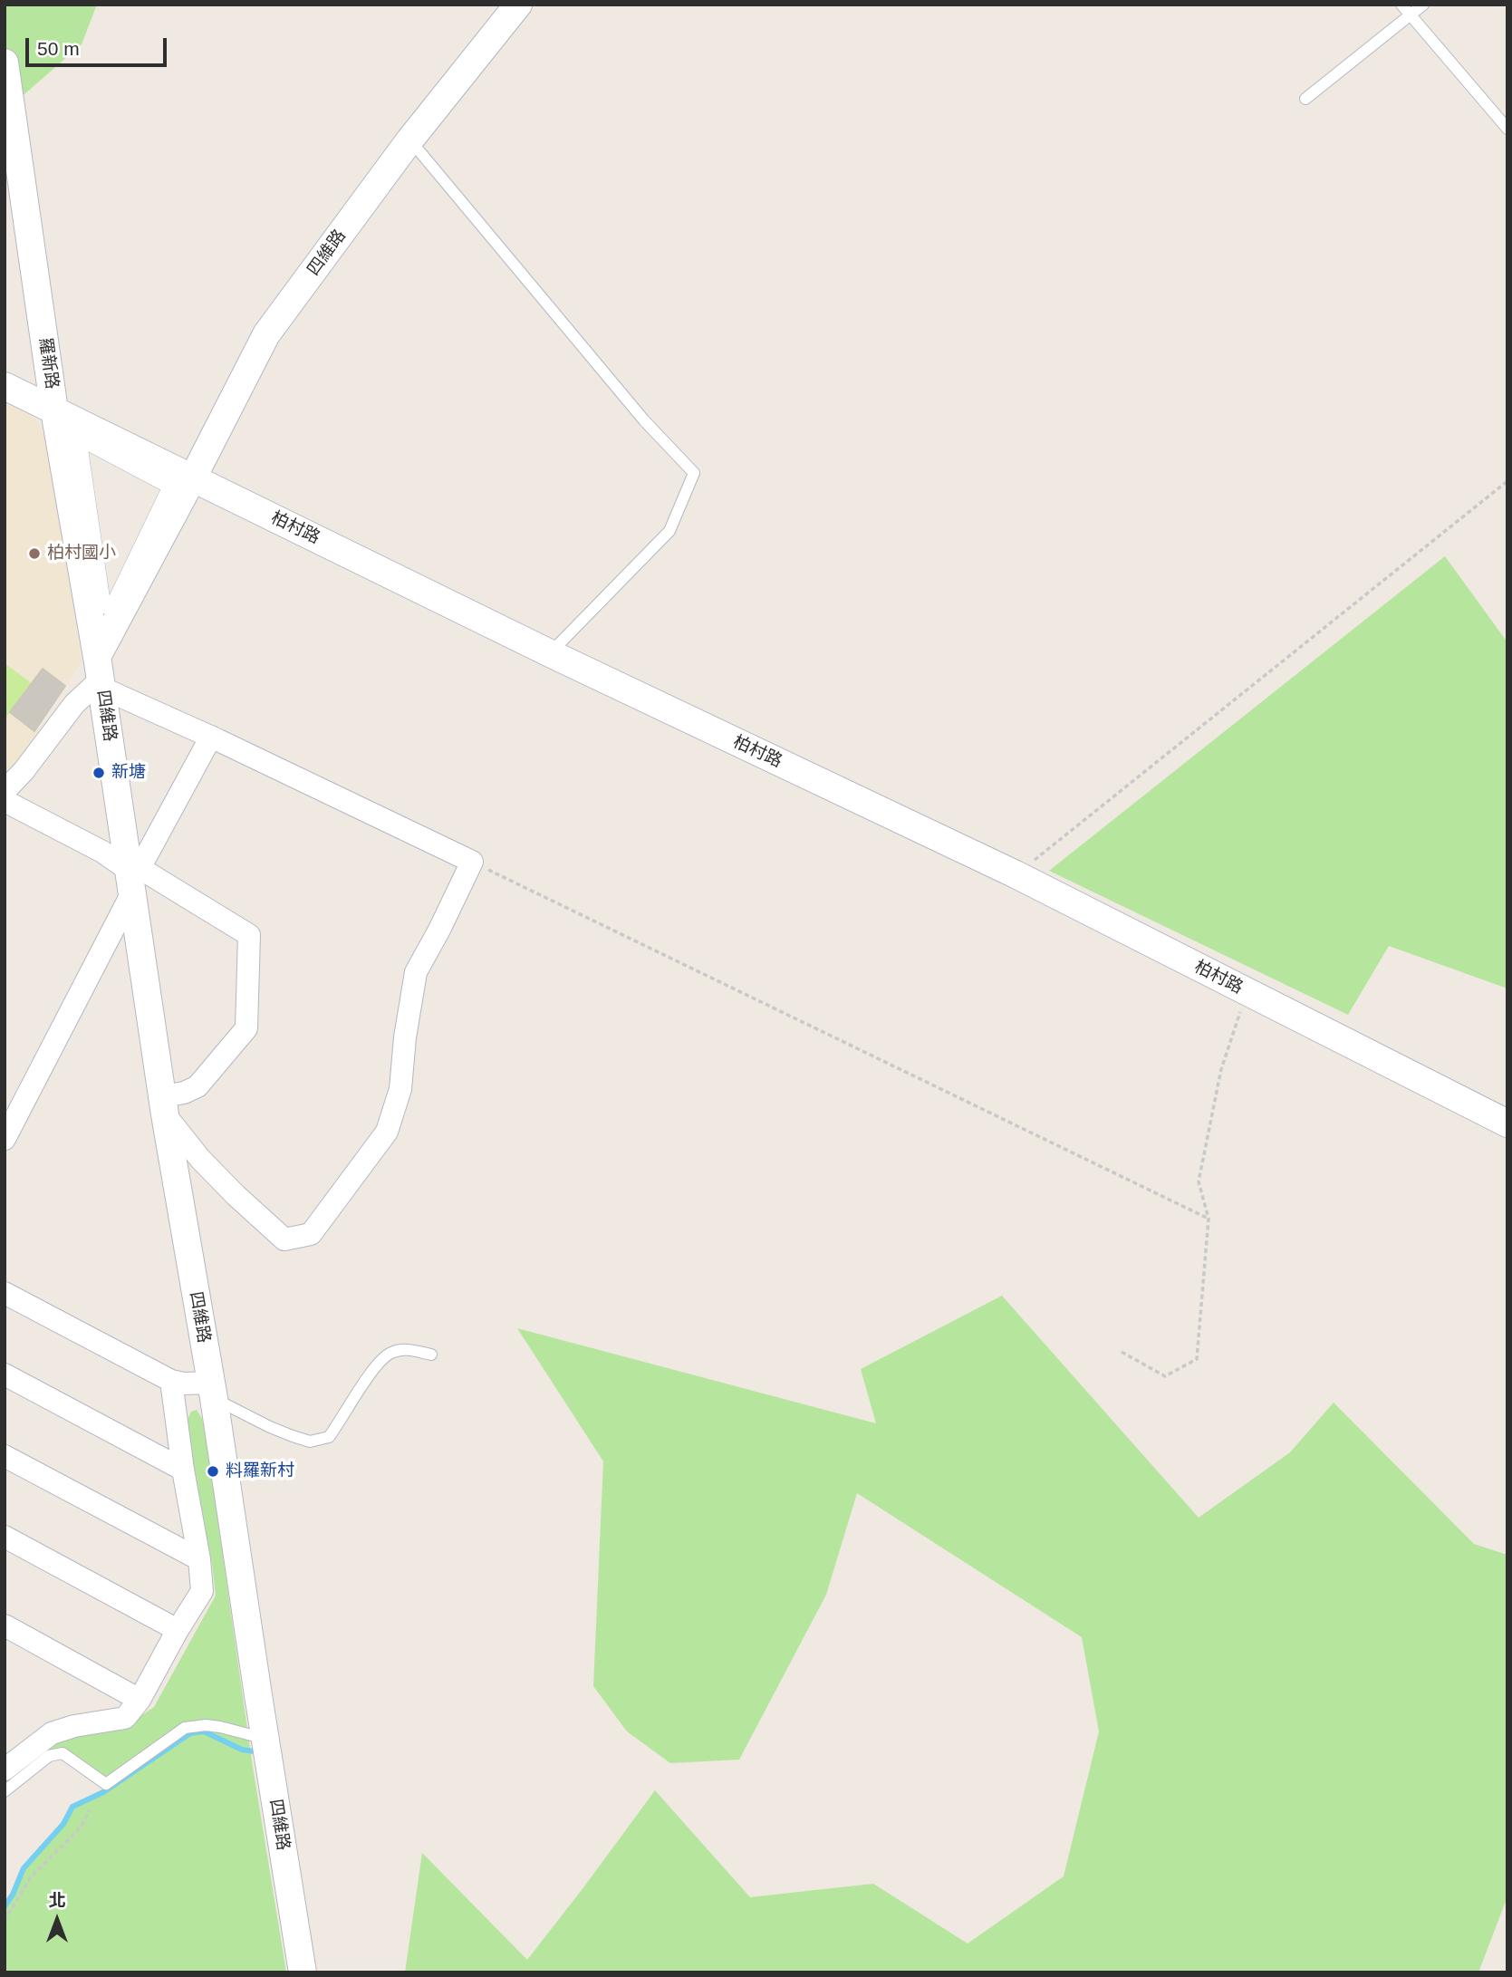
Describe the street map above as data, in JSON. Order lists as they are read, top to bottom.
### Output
{
  "streets": {
    "street": ["四維路", "羅新路", "柏村路"]
  },
  "crossings": [
    ["四維路", "羅新路"],
    ["四維路", "柏村路"],
    ["羅新路", "柏村路"]
  ],
  "places": ["柏村國小", "新塘", "料羅新村"],
  "scale_bar": "50 m",
  "north": "top"
}
